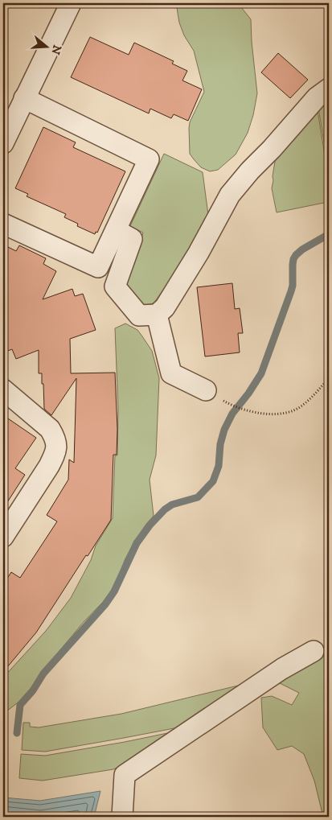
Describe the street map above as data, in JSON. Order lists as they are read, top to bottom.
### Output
{
  "north": "right"
}
